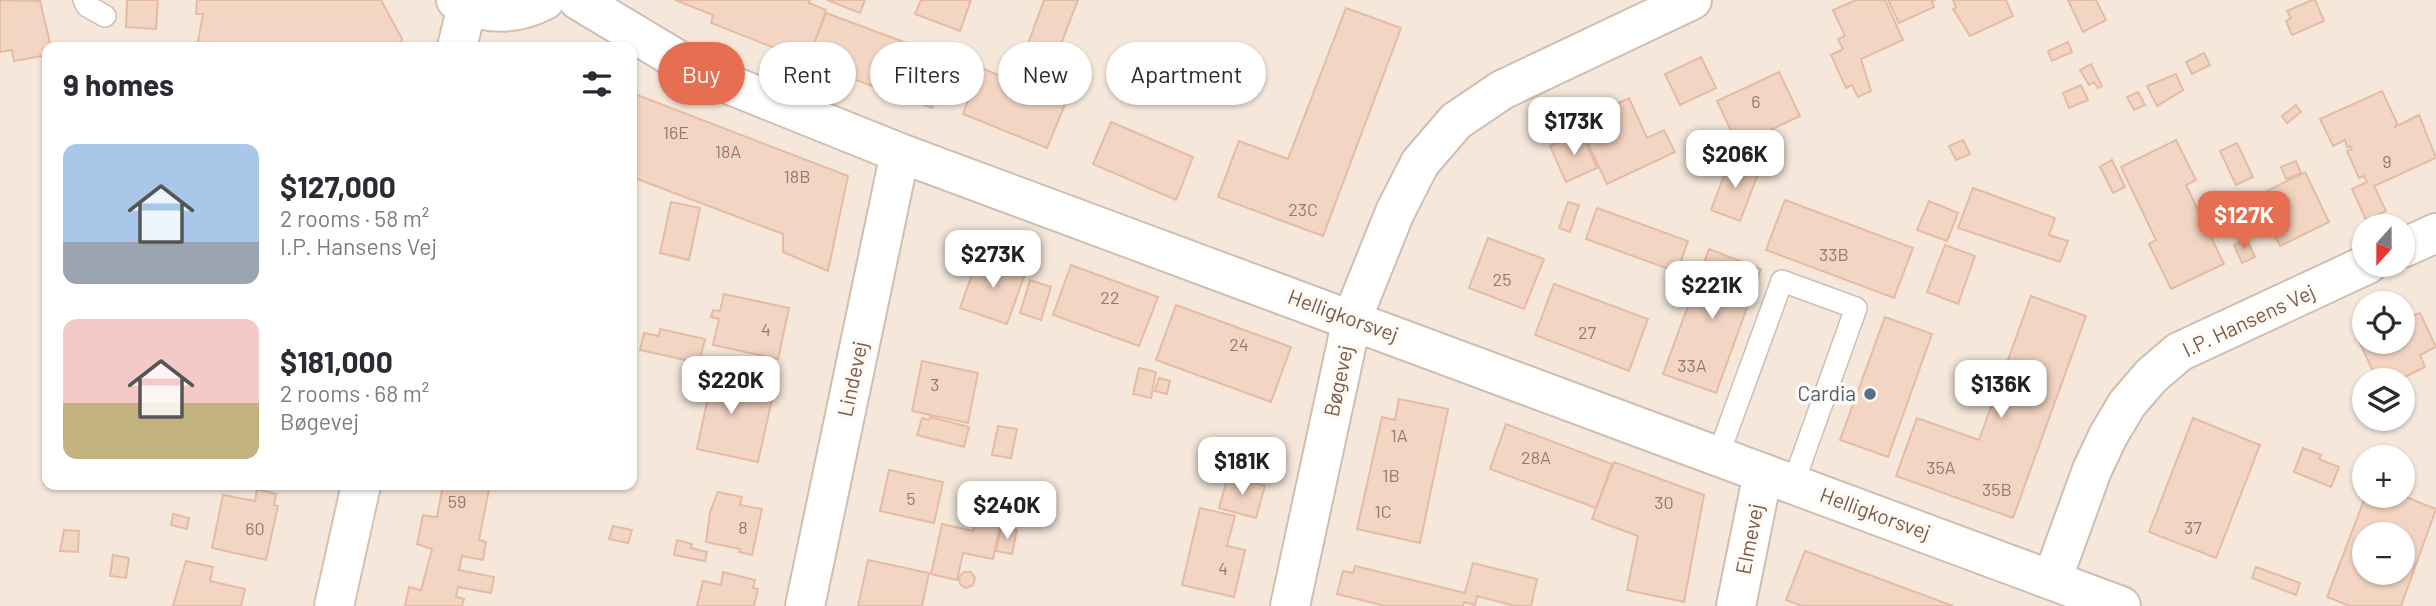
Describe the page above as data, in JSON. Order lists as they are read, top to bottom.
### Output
{
  "streets": {
    "street": [
      "Helligkorsvej",
      "I.P. Hansens Vej",
      "Lindevej",
      "Bøgevej",
      "Elmevej"
    ]
  },
  "crossings": [
    ["Helligkorsvej", "I.P. Hansens Vej"],
    ["Helligkorsvej", "Lindevej"],
    ["Helligkorsvej", "Bøgevej"],
    ["Helligkorsvej", "Elmevej"]
  ],
  "places": ["Cardia"],
  "house_numbers": [
    "6",
    "16E",
    "18A",
    "9",
    "18B",
    "23C",
    "33B",
    "25",
    "22",
    "4",
    "27",
    "24",
    "33A",
    "3",
    "1A",
    "28A",
    "35A",
    "1B",
    "35B",
    "5",
    "59",
    "30",
    "1C",
    "8",
    "37",
    "60",
    "4"
  ],
  "north": "bottom",
  "page": {
    "chip": [
      "Buy",
      "Rent",
      "Filters",
      "New",
      "Apartment"
    ],
    "heading": "9 homes",
    "price": [
      "$173K",
      "$206K",
      "$127K",
      "$273K",
      "$221K",
      "$220K",
      "$136K",
      "$181K",
      "$240K"
    ],
    "list": [
      {
        "name": "$127,000",
        "note": "2 rooms · 58 m² · I.P. Hansens Vej"
      },
      {
        "name": "$181,000",
        "note": "2 rooms · 68 m² · Bøgevej"
      }
    ],
    "map_buttons": ["+", "−"]
  }
}
